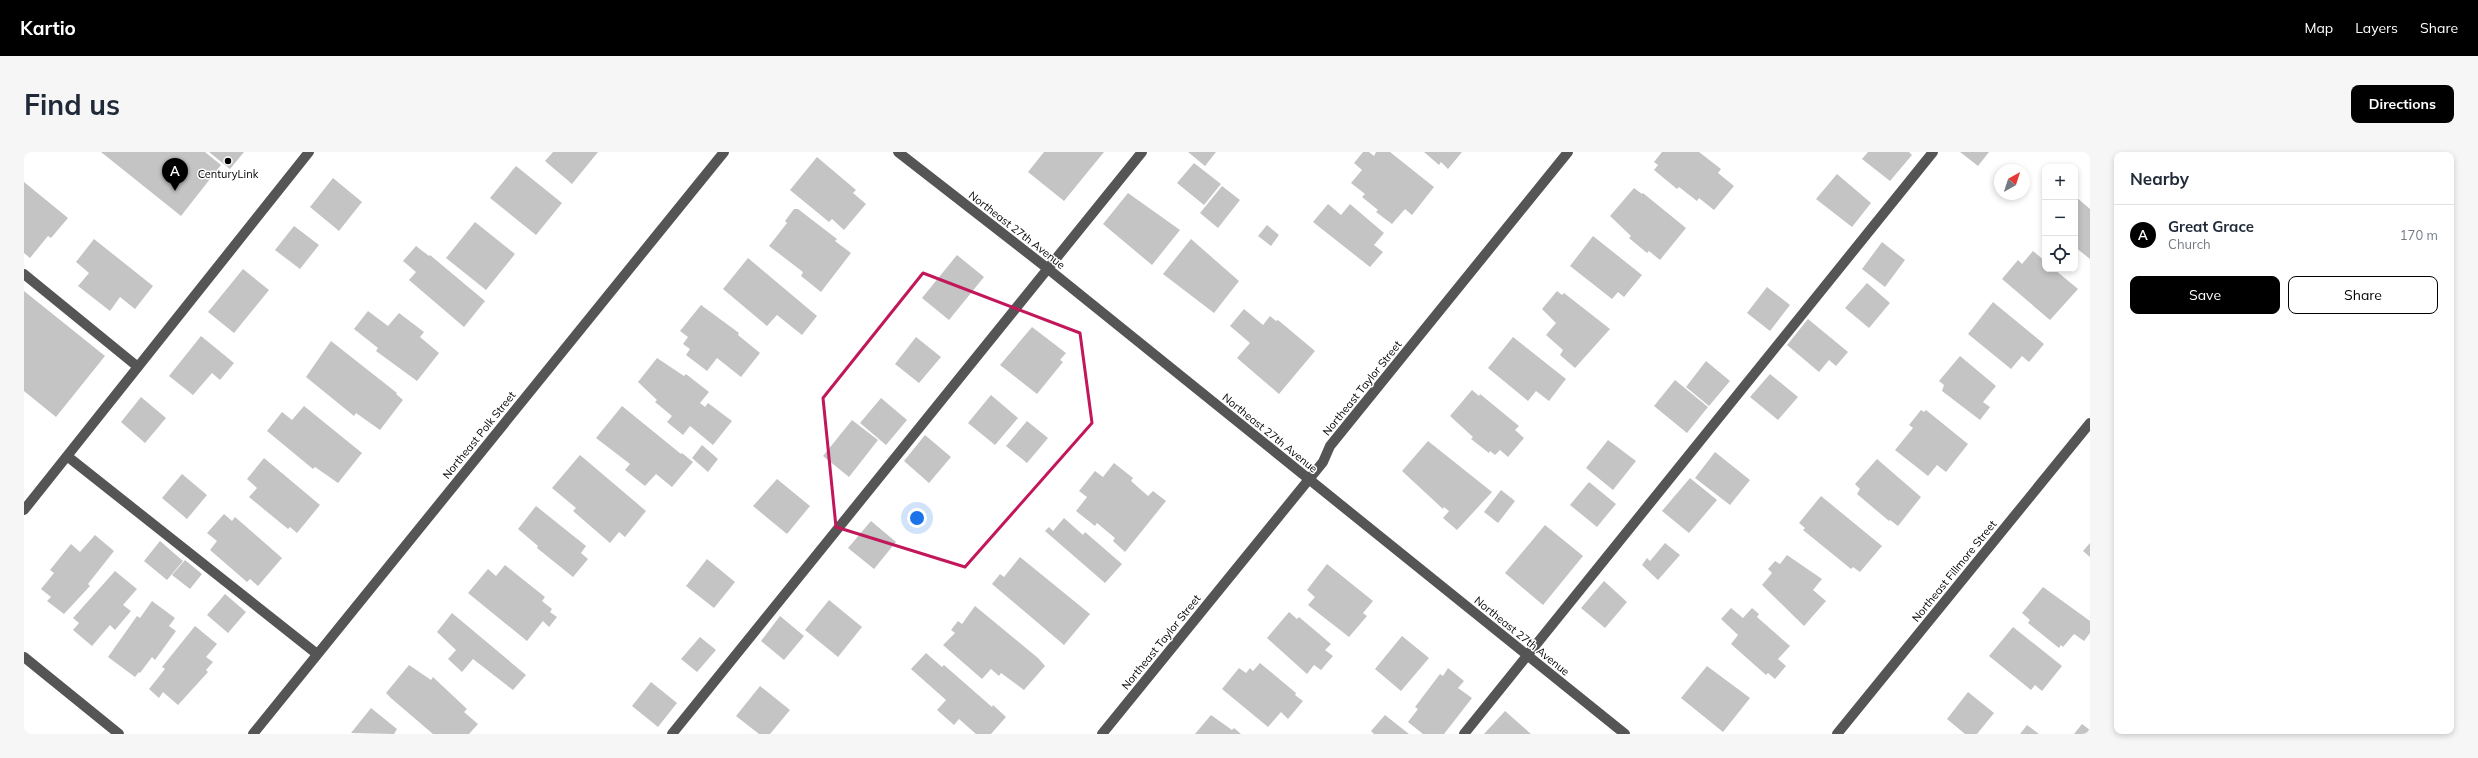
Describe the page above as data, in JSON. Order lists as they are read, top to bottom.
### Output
{
  "streets": {
    "street": [
      "Northeast 27th Avenue",
      "Northeast Taylor Street",
      "Northeast Polk Street",
      "Northeast Fillmore Street"
    ]
  },
  "crossings": [
    ["Northeast 27th Avenue", "Northeast Taylor Street"]
  ],
  "places": ["CenturyLink"],
  "north": "top right",
  "page": {
    "header": "Kartio",
    "nav": ["Map", "Layers", "Share"],
    "buttons": [
      "Directions",
      ["Save", "Share"]
    ],
    "title": "Find us",
    "heading": "Nearby",
    "pins": "A",
    "map_buttons": ["+", "−"],
    "list": [
      {
        "mark": "A",
        "name": "Great Grace",
        "note": "Church",
        "value": "170 m"
      }
    ]
  }
}
